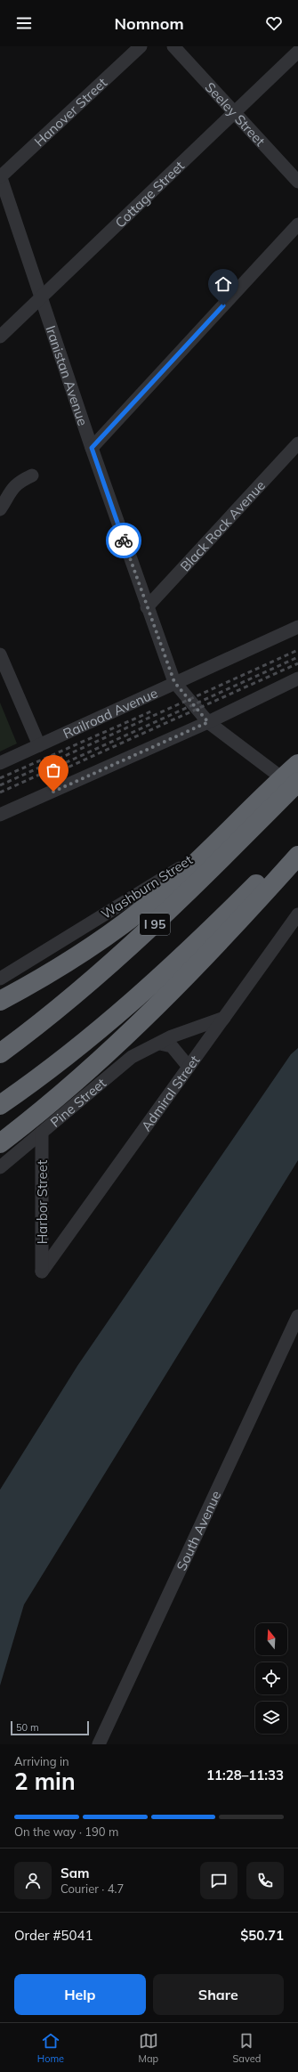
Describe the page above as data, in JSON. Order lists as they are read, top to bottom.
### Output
{
  "streets": {
    "highway": ["I 95"],
    "street": [
      "Hanover Street",
      "Seeley Street",
      "Cottage Street",
      "Iranistan Avenue",
      "Black Rock Avenue",
      "Railroad Avenue",
      "Washburn Street",
      "Admiral Street",
      "Pine Street",
      "Harbor Street",
      "South Avenue"
    ]
  },
  "crossings": [
    ["Hanover Street", "Iranistan Avenue"],
    ["Seeley Street", "Cottage Street"],
    ["Cottage Street", "Iranistan Avenue"],
    ["Iranistan Avenue", "Black Rock Avenue"],
    ["Iranistan Avenue", "Railroad Avenue"],
    ["Iranistan Avenue", "Washburn Street"],
    ["Admiral Street", "Pine Street"],
    ["Admiral Street", "Harbor Street"],
    ["Pine Street", "Harbor Street"]
  ],
  "scale_bar": "50 m",
  "north": "top",
  "page": {
    "header": "Nomnom",
    "scale": "50 m",
    "heading": ["2 min", "Arriving in", "11:28–11:33"],
    "panel": [
      "Sam",
      "Courier · 4.7",
      "Order #5041",
      "$50.71"
    ],
    "bar": "On the way · 190 m",
    "buttons": ["Help", "Share"],
    "tabs": ["Home", "Map", "Saved"]
  }
}
